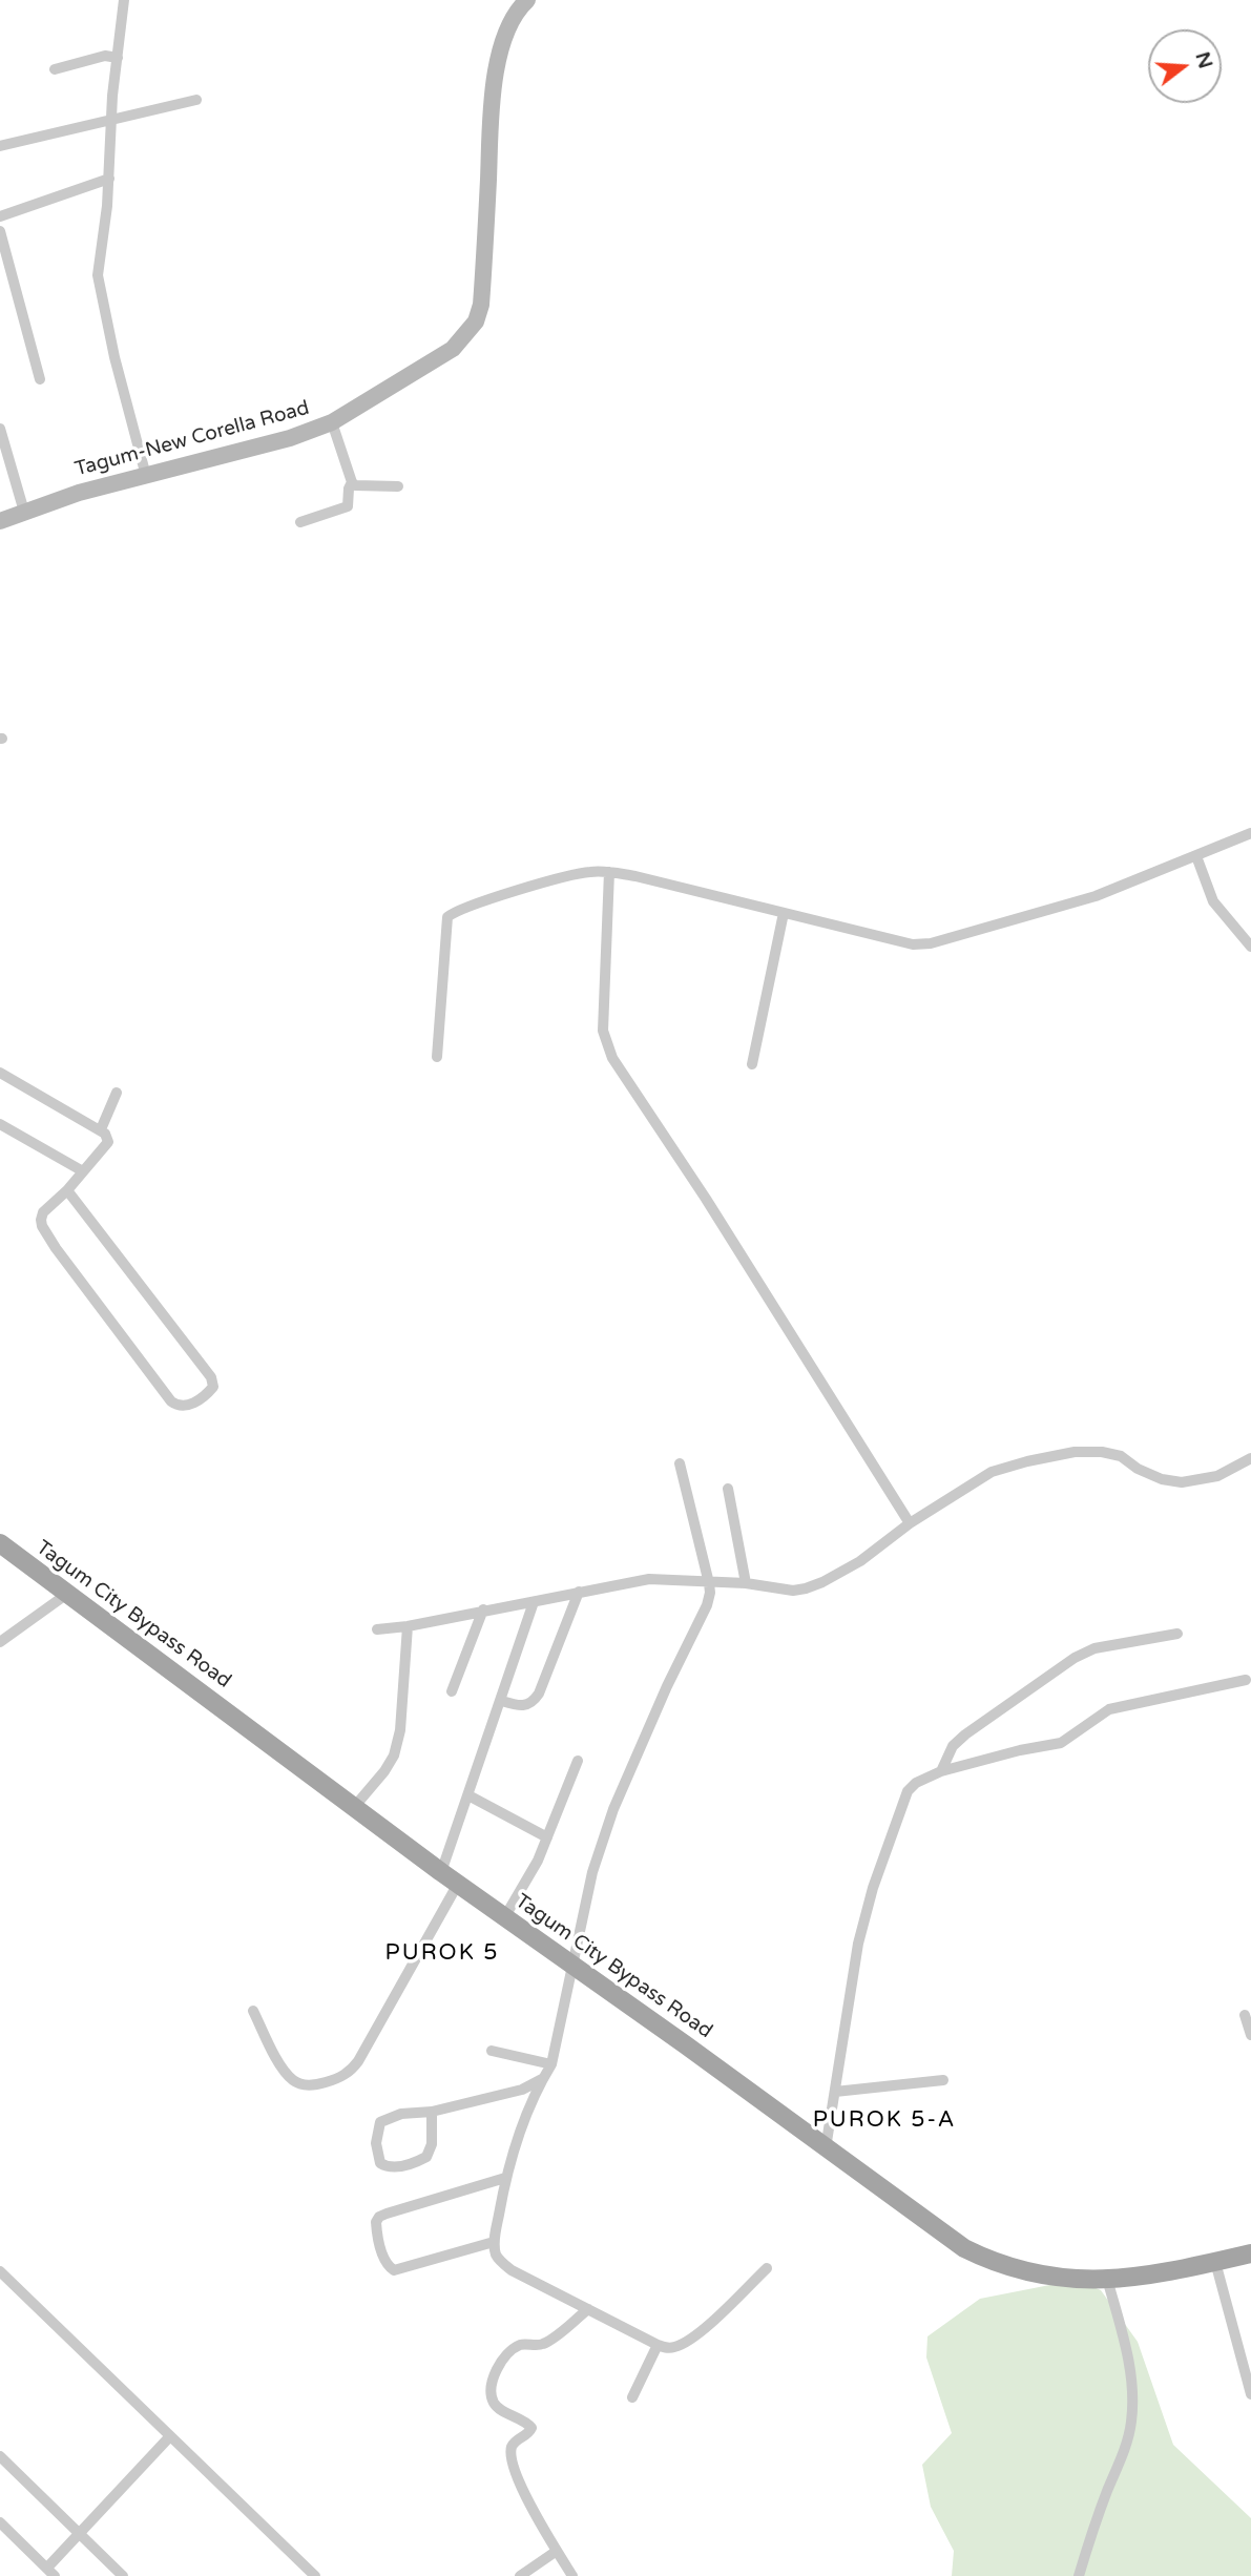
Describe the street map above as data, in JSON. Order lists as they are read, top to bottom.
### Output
{
  "streets": {
    "main road": ["Tagum-New Corella Road", "Tagum City Bypass Road"]
  },
  "districts": ["PUROK 5", "PUROK 5-A"],
  "north": "right"
}
